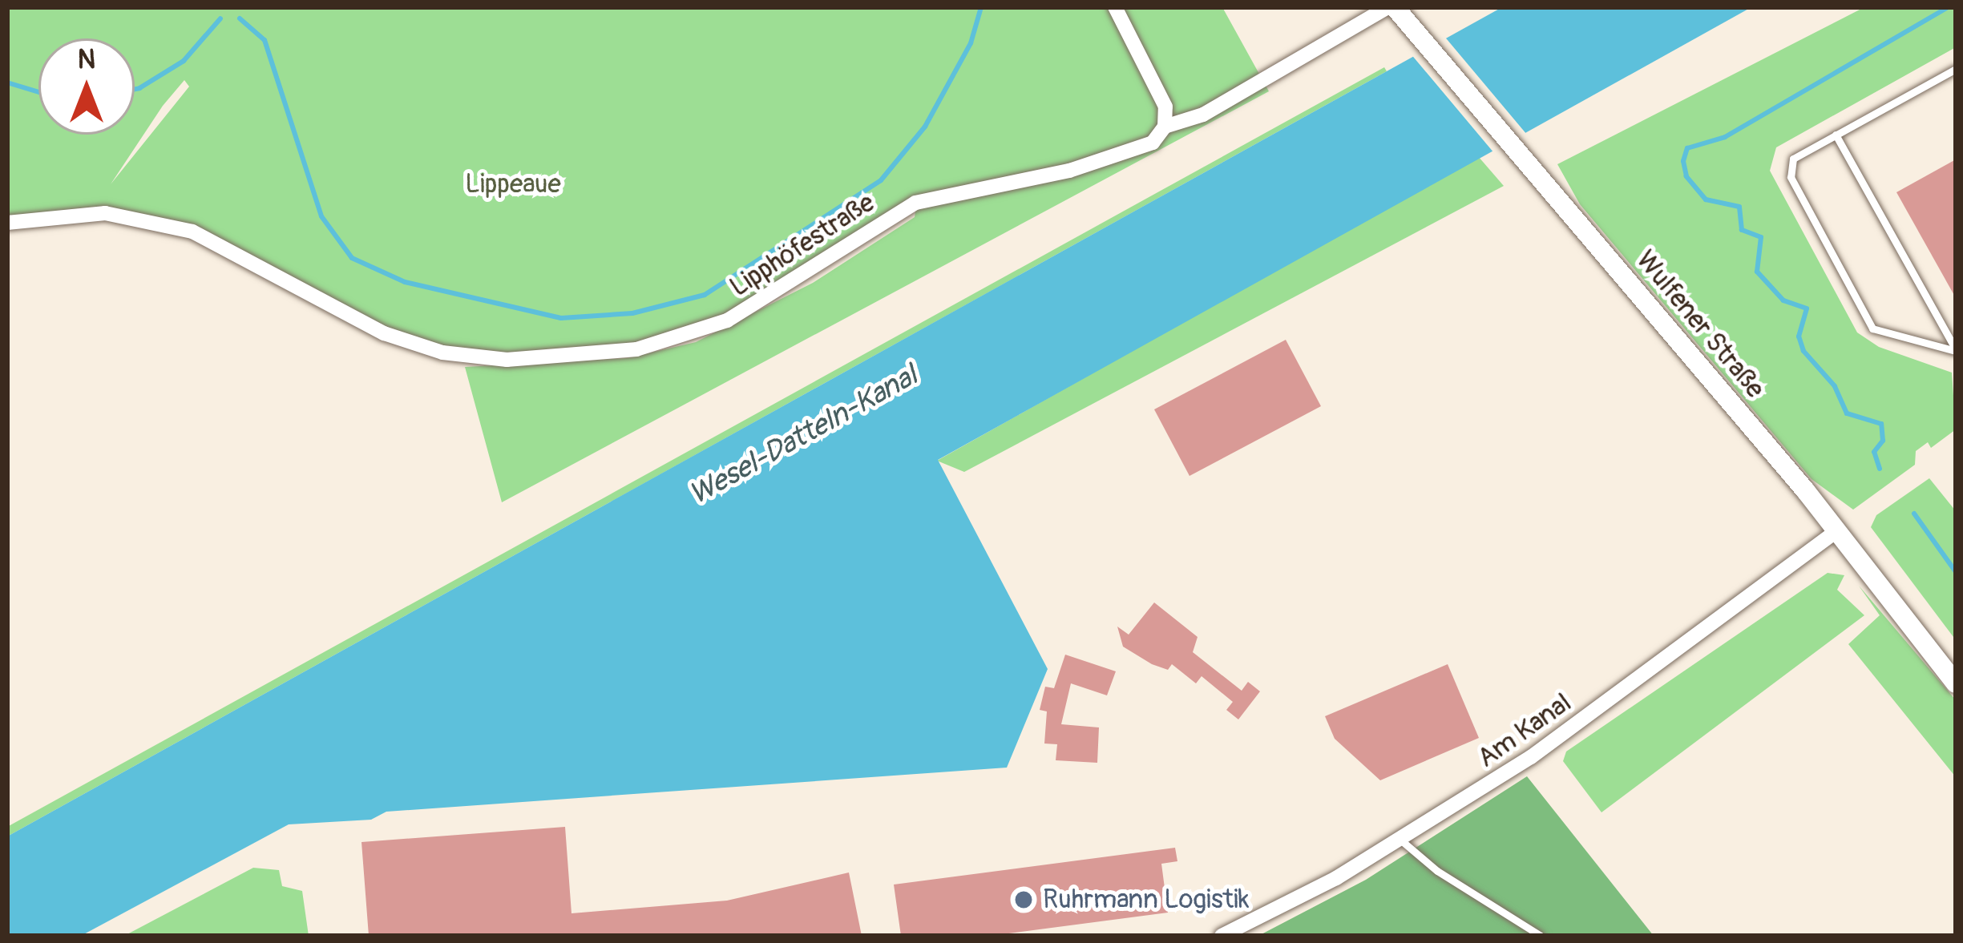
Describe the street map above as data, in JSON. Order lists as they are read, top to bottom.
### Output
{
  "streets": {
    "main road": ["Wulfener Straße"],
    "street": ["Lipphöfestraße", "Am Kanal"]
  },
  "crossings": [
    ["Wulfener Straße", "Am Kanal"]
  ],
  "water": ["Wesel-Datteln-Kanal"],
  "parks": ["Lippeaue"],
  "places": ["Ruhrmann Logistik"],
  "north": "top"
}
